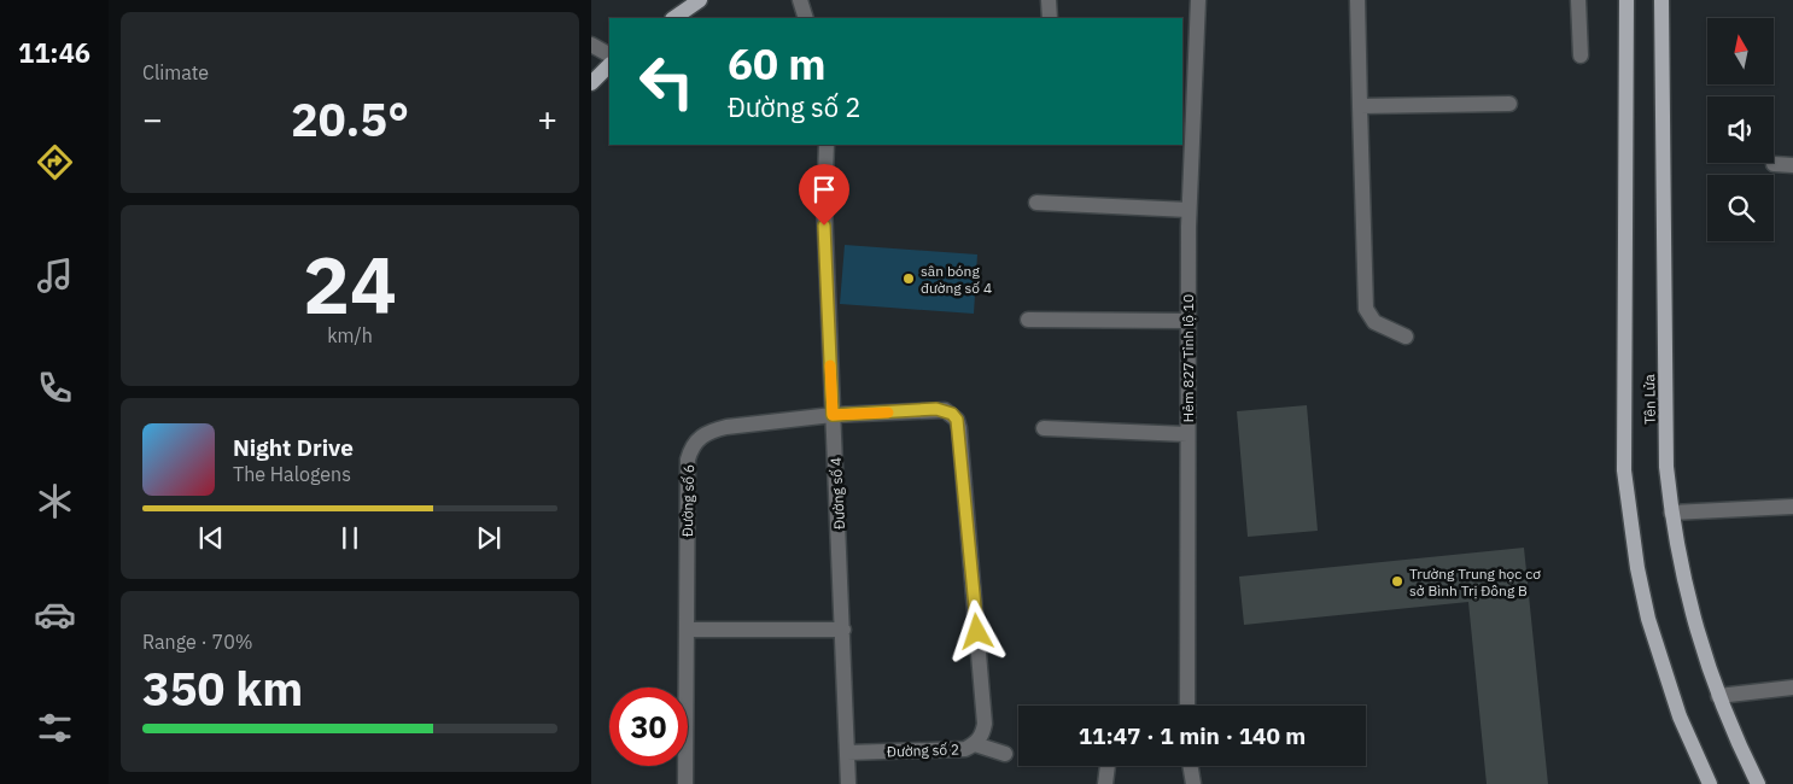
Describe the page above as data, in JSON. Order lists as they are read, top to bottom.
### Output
{
  "streets": {
    "main road": ["Tên Lửa"],
    "street": [
      "Hẻm 827 Tỉnh lộ 10",
      "Đường số 4",
      "Đường số 6",
      "Đường số 2"
    ]
  },
  "crossings": [
    ["Đường số 4", "Đường số 6"],
    ["Đường số 4", "Đường số 2"],
    ["Đường số 6", "Đường số 2"]
  ],
  "places": ["sân bóng đường số 4", "Trường Trung học cơ sở Bình Trị Đông B"],
  "north": "top",
  "page": {
    "tabs": "11:46",
    "tile": [
      "Climate",
      ["24", "km/h"],
      ["Range · 70%", "350 km"]
    ],
    "turn": ["60 m", "Đường số 2"],
    "heat": ["−", "20.5°", "+"],
    "song": ["Night Drive", "The Halogens"],
    "limit": "30",
    "trip": "11:47 · 1 min · 140 m"
  }
}
